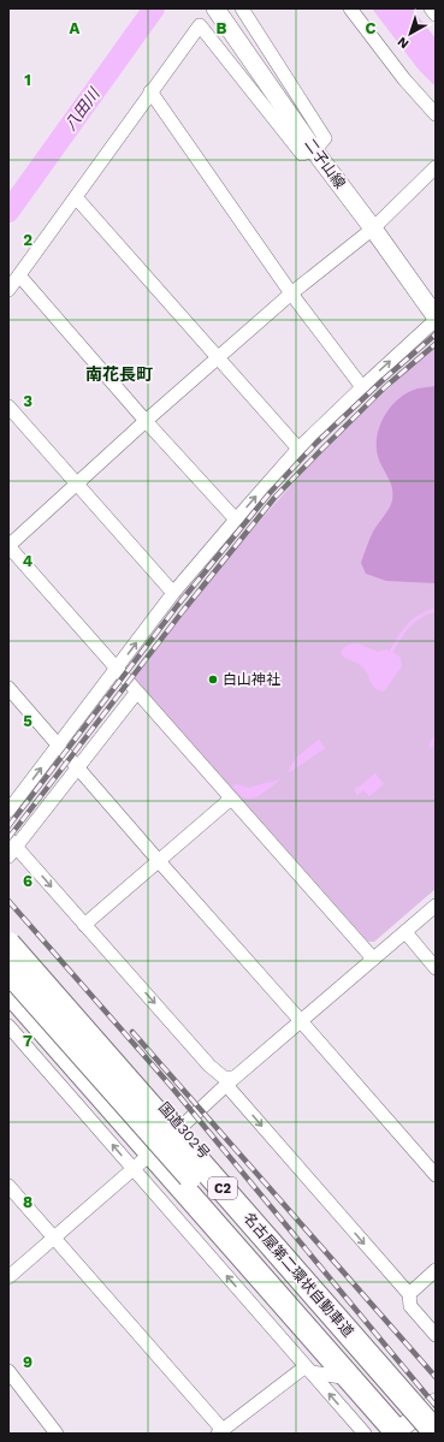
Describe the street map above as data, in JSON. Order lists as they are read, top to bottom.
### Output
{
  "streets": {
    "highway": ["国道302号", "C2", "名古屋第二環状自動車道"],
    "street": ["二子山線"]
  },
  "districts": ["南花長町"],
  "water": ["八田川"],
  "places": ["白山神社"],
  "north": "bottom left",
  "grid": {
    "columns": ["A", "B", "C"],
    "rows": [
      "1",
      "2",
      "3",
      "4",
      "5",
      "6",
      "7",
      "8",
      "9"
    ]
  }
}
